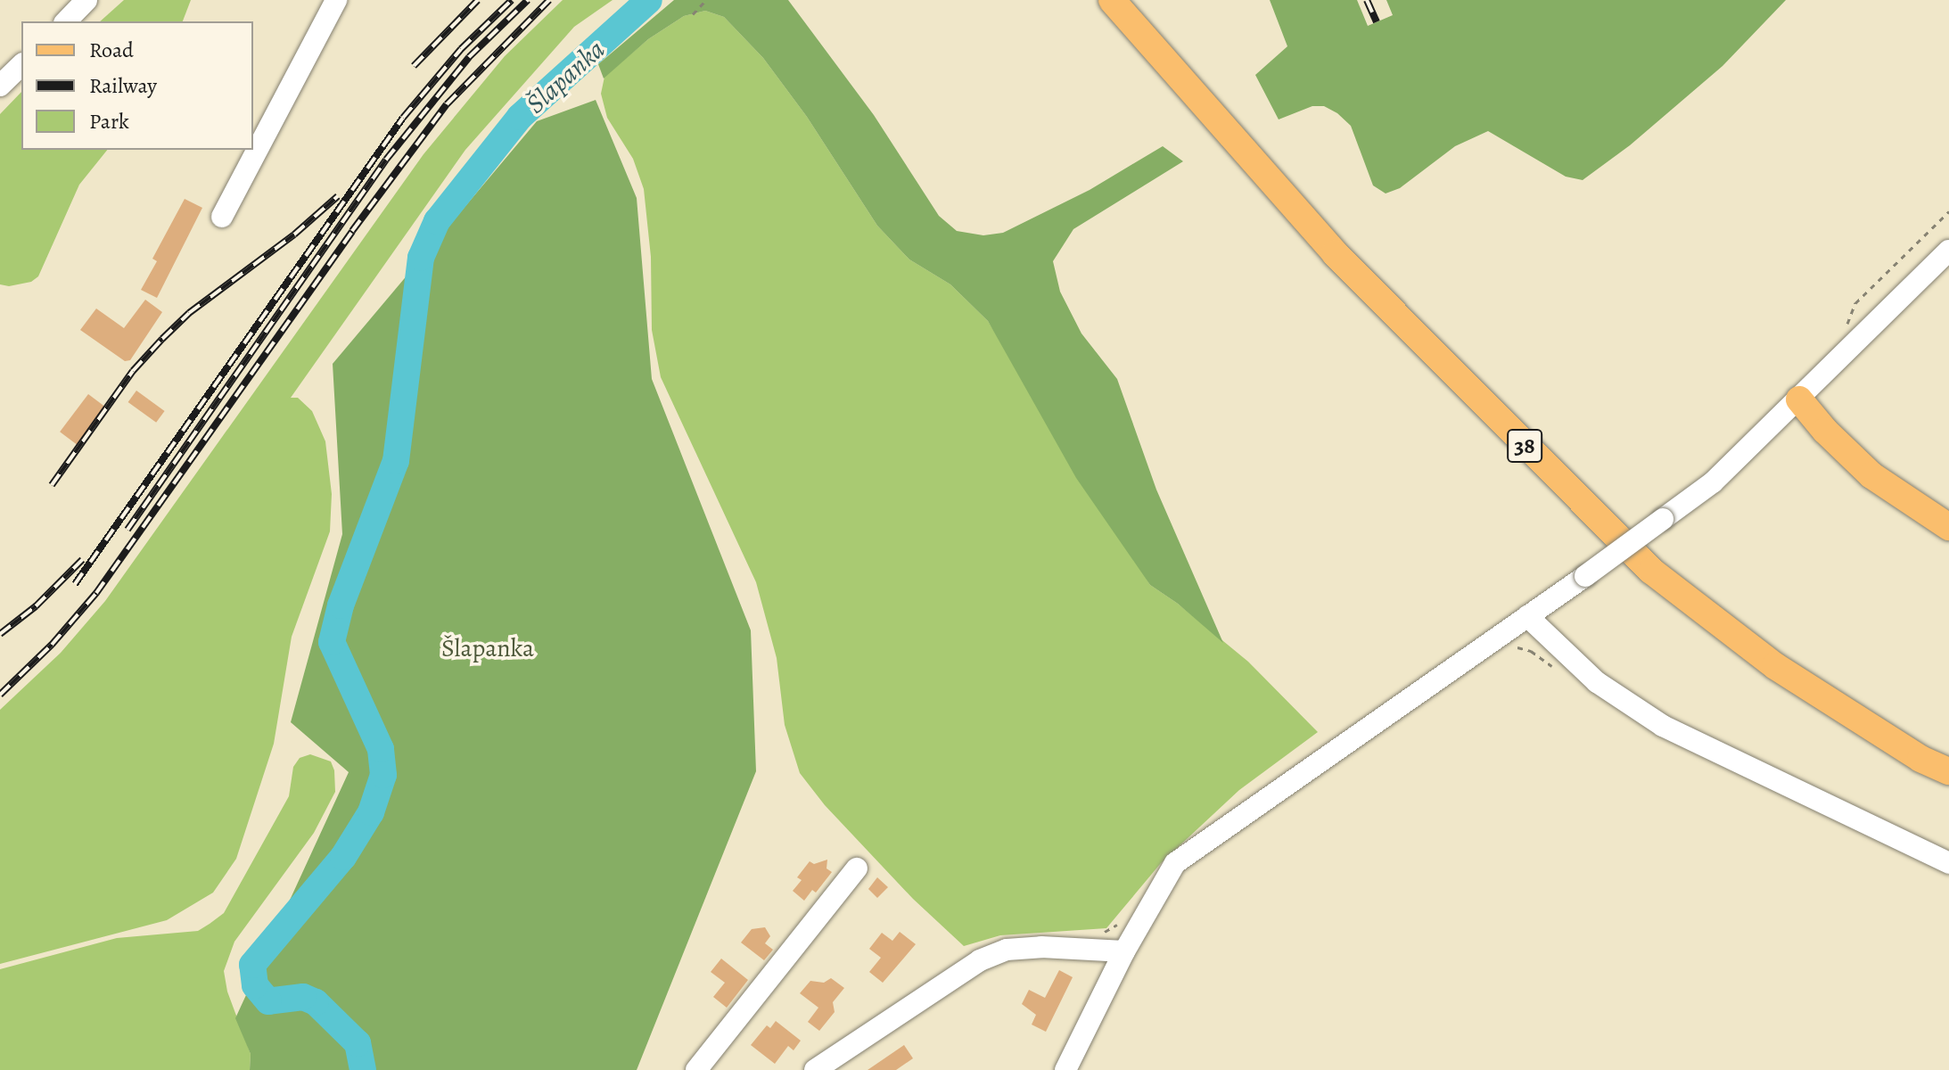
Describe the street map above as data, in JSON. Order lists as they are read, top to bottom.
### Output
{
  "streets": {
    "main road": ["38"]
  },
  "water": ["Šlapanka"],
  "parks": ["Šlapanka"],
  "legend": ["Road", "Railway", "Park"]
}
